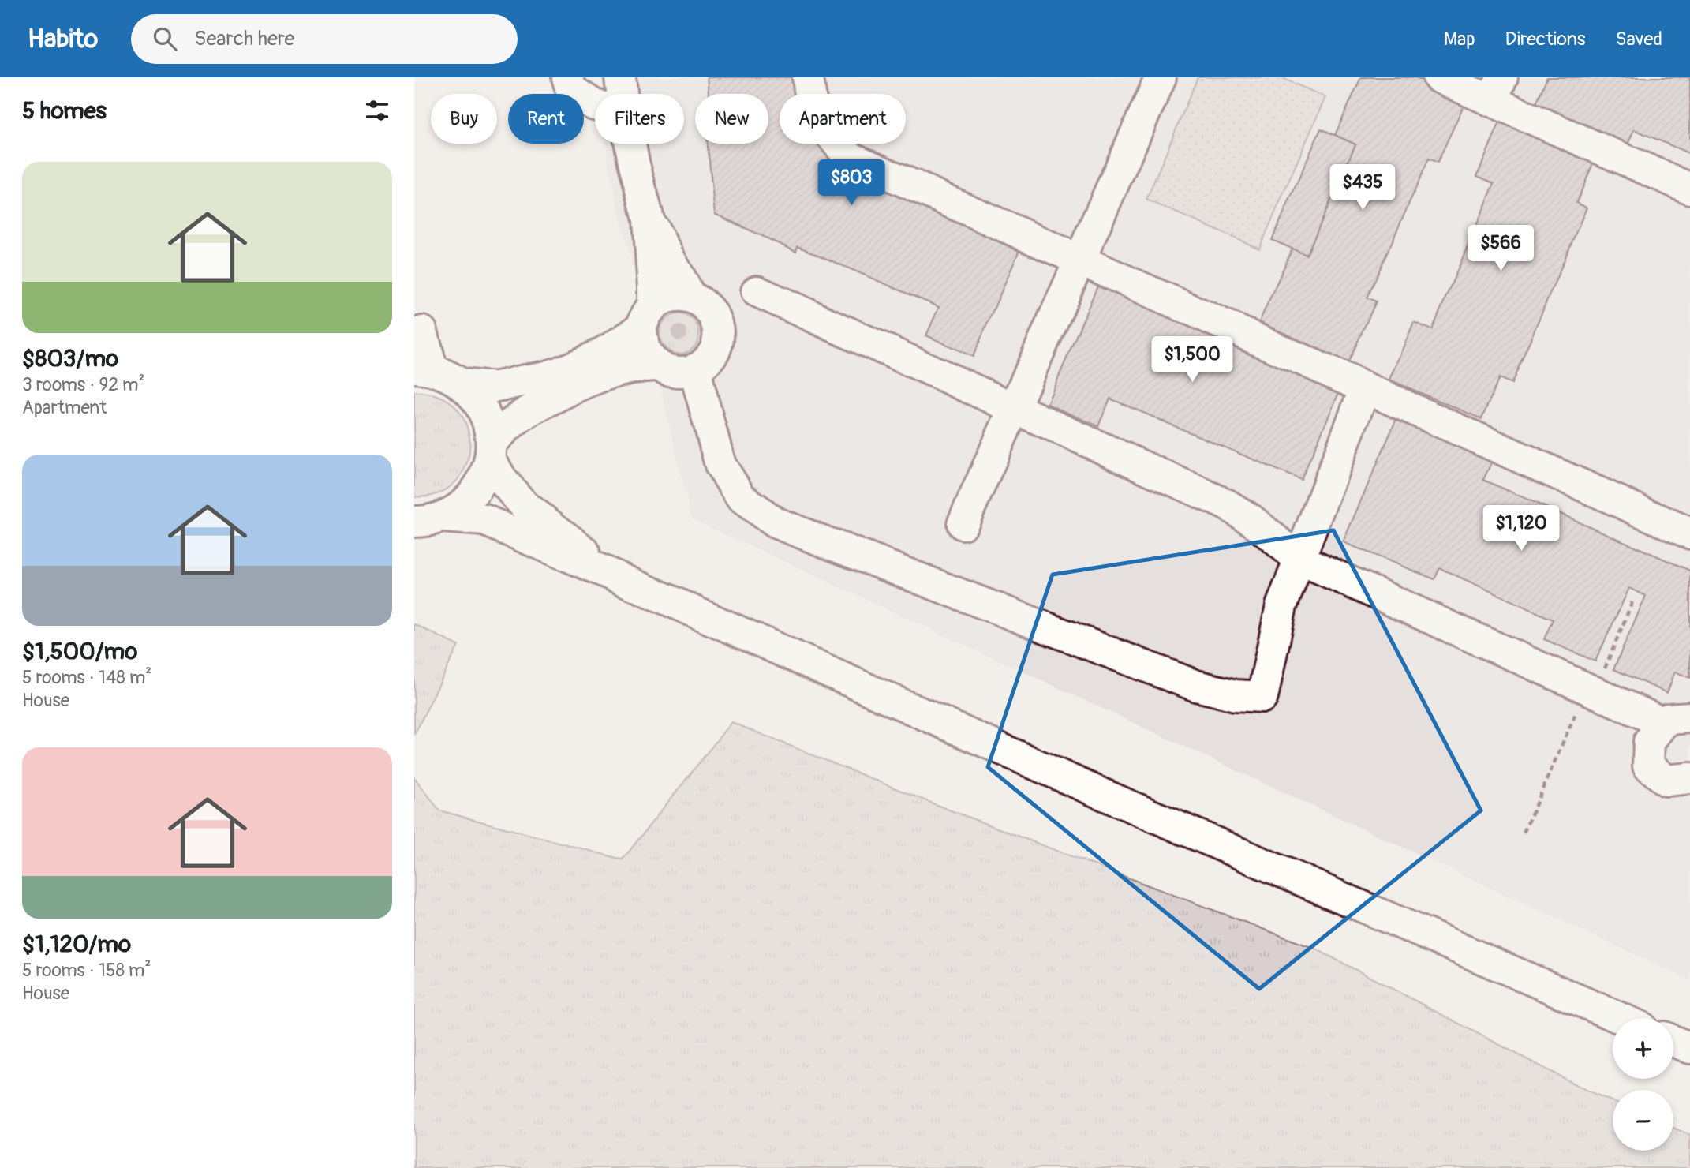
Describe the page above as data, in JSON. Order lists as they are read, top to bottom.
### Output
{
  "page": {
    "header": "Habito",
    "search": "Search here",
    "nav": ["Map", "Directions", "Saved"],
    "heading": "5 homes",
    "chip": [
      "Buy",
      "Rent",
      "Filters",
      "New",
      "Apartment"
    ],
    "list": [
      {
        "name": "$803/mo",
        "note": "3 rooms · 92 m² · Apartment"
      },
      {
        "name": "$1,500/mo",
        "note": "5 rooms · 148 m² · House"
      },
      {
        "name": "$1,120/mo",
        "note": "5 rooms · 158 m² · House"
      }
    ],
    "price": [
      "$803",
      "$435",
      "$566",
      "$1,500",
      "$1,120"
    ],
    "map_buttons": ["+", "−"]
  }
}
